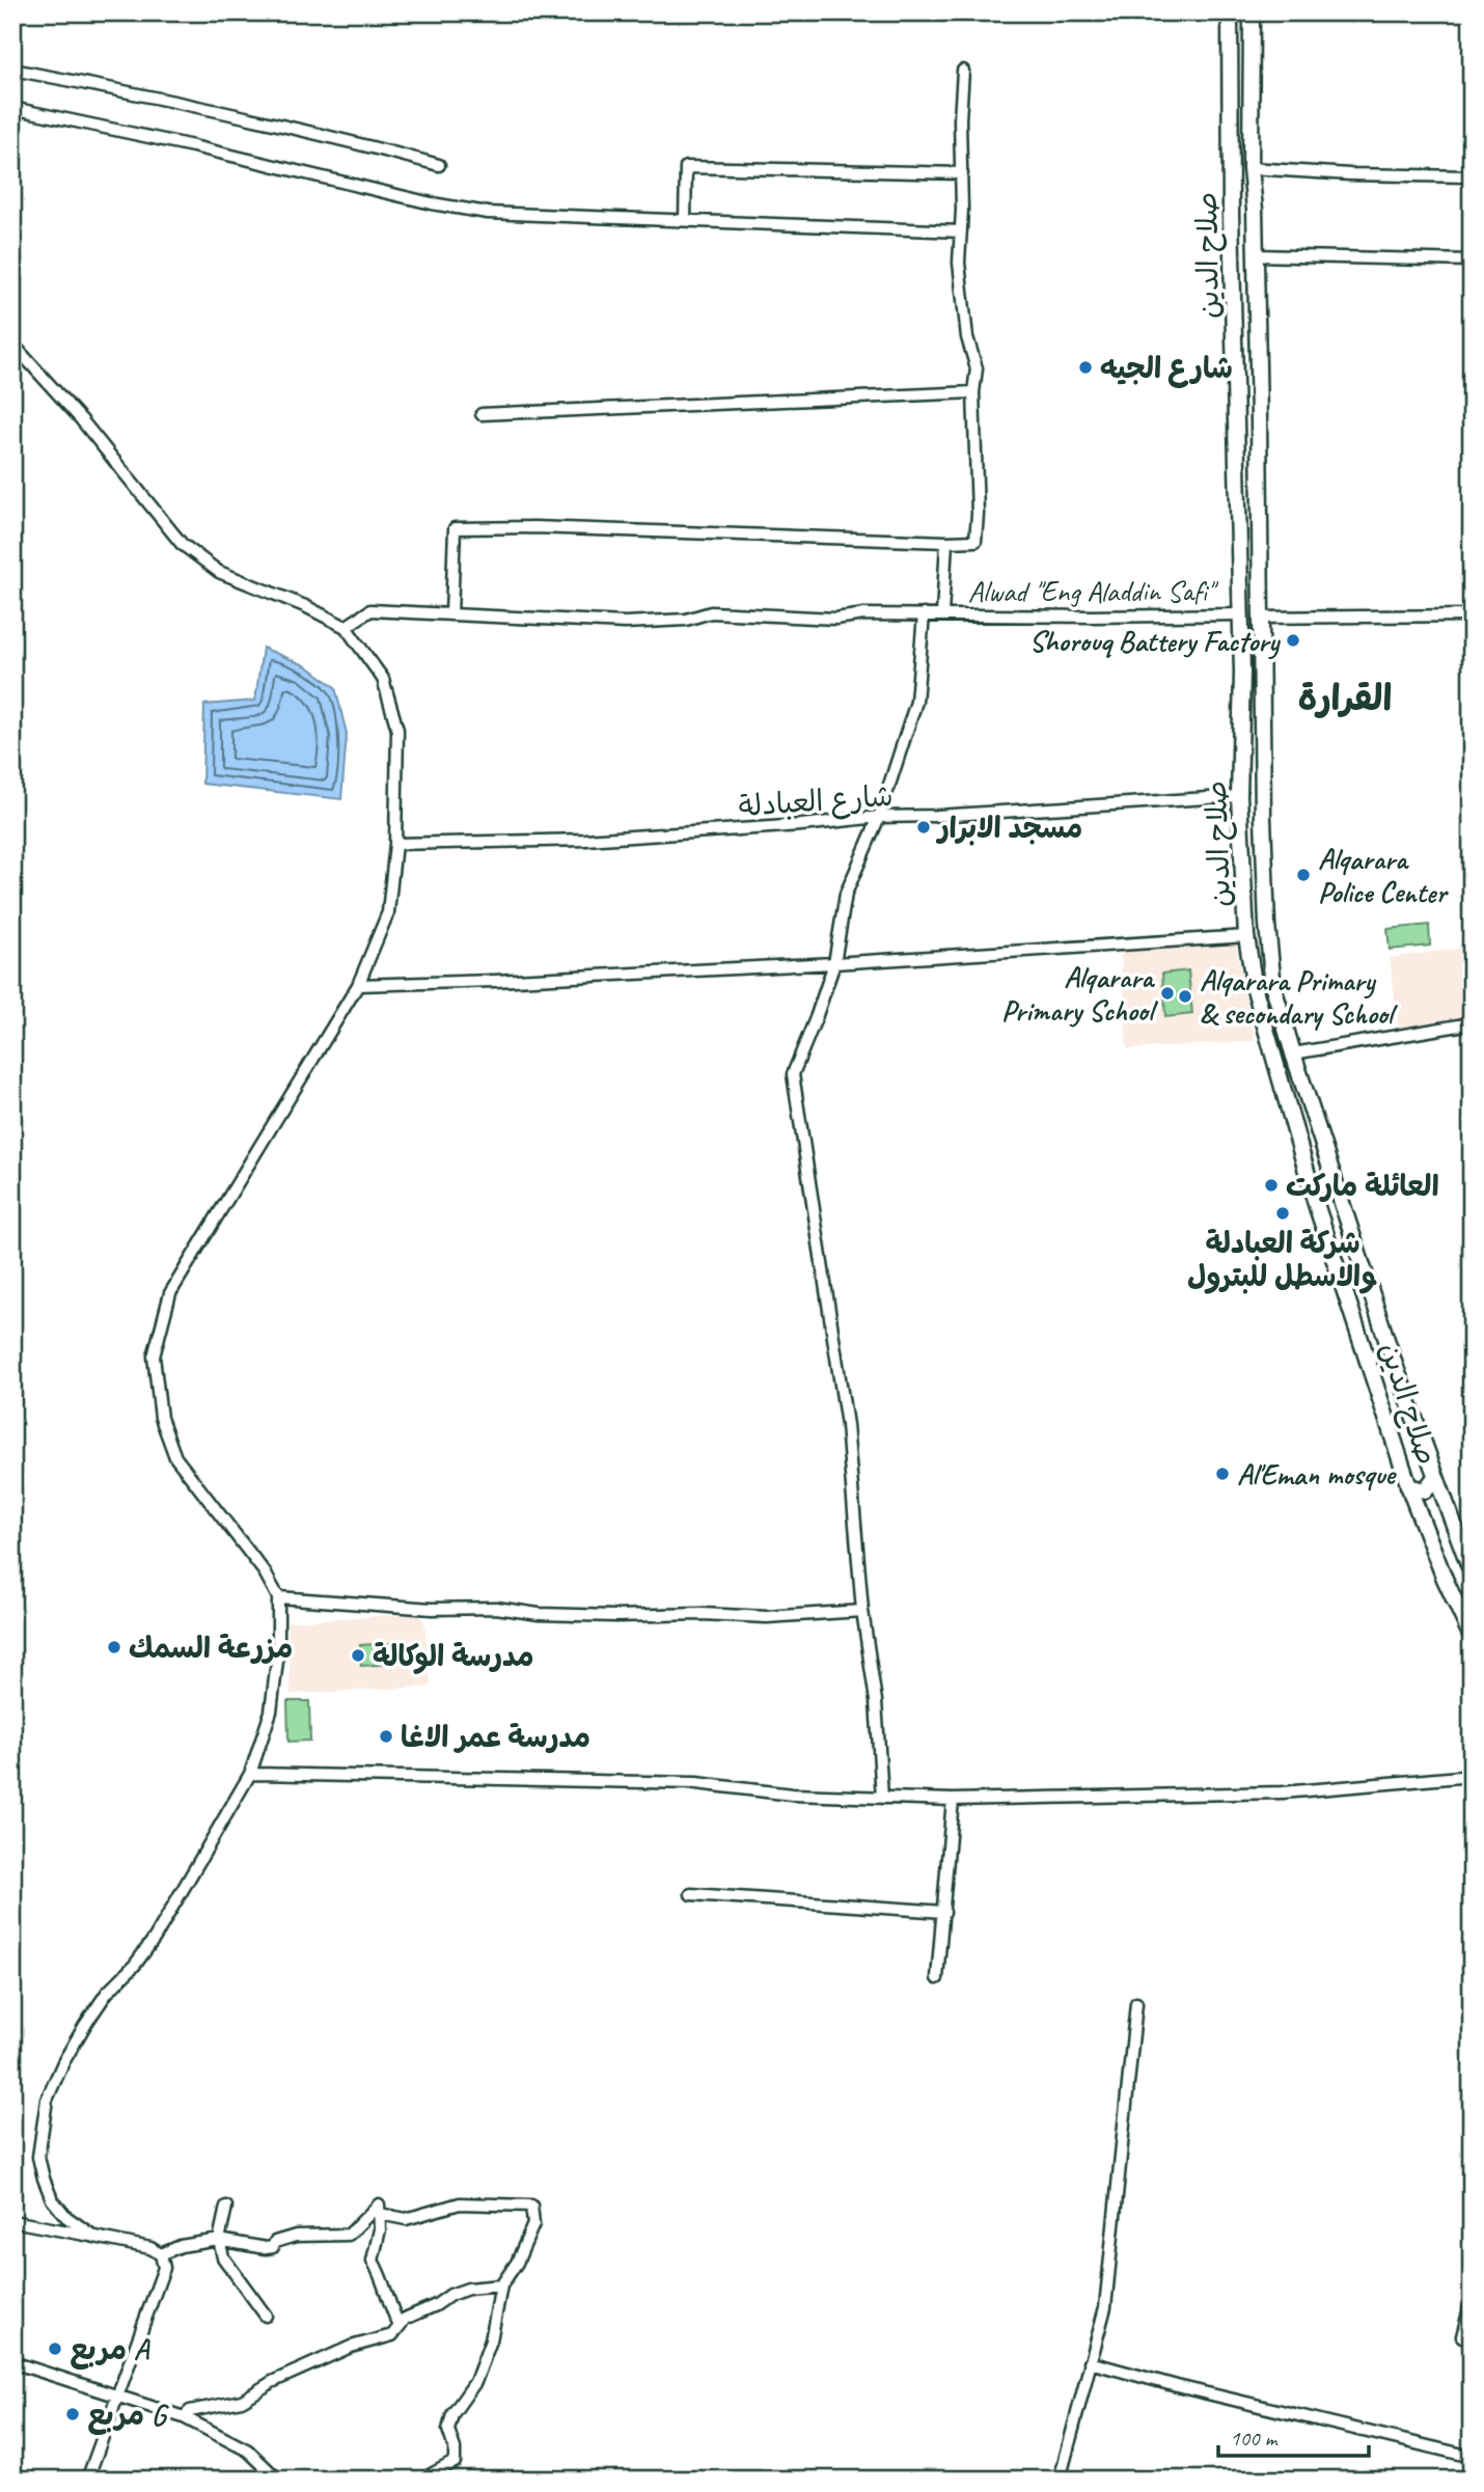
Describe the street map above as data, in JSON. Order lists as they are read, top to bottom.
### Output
{
  "streets": {
    "highway": ["صلاح الدين"],
    "street": ["Alwad \"Eng Aladdin Safi\"", "شارع العبادلة"]
  },
  "crossings": [
    ["صلاح الدين", "Alwad \"Eng Aladdin Safi\""],
    ["صلاح الدين", "شارع العبادلة"]
  ],
  "districts": ["القرارة"],
  "places": [
    "شارع الجيه",
    "Shorouq Battery Factory",
    "مسجد الابرار",
    "Alqarara Police Center",
    "Alqarara Primary School",
    "Alqarara Primary & secondary School",
    "العائلة ماركت",
    "شركة العبادلة والاسطل للبترول",
    "Al'Eman mosque",
    "مزرعة السمك",
    "مدرسة الوكالة",
    "مدرسة عمر الاغا",
    "مربع A",
    "مربع G"
  ],
  "scale_bar": "100 m"
}
